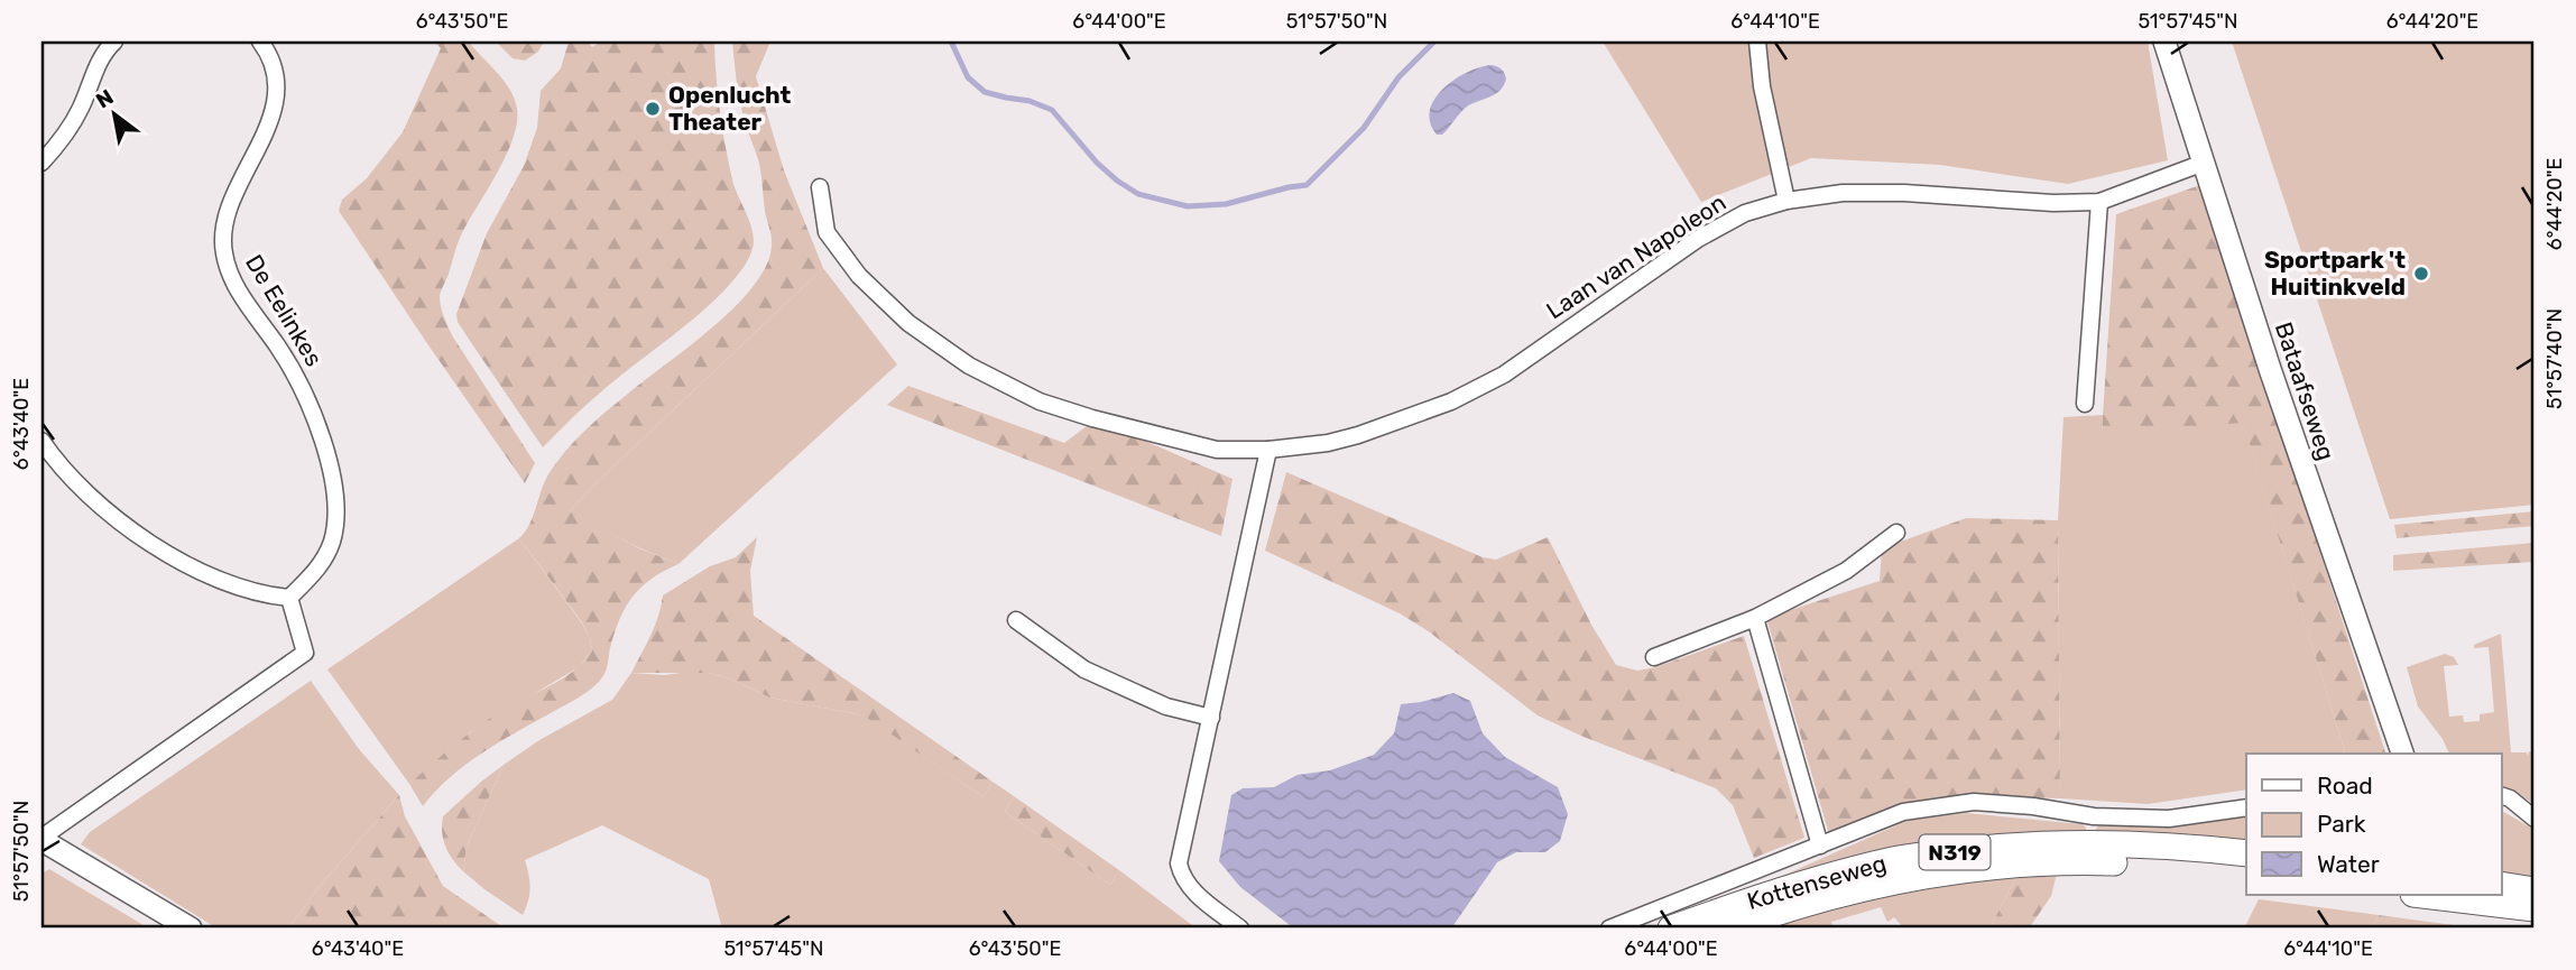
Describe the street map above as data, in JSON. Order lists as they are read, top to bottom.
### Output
{
  "streets": {
    "main road": ["Bataafseweg", "N319", "Kottenseweg"],
    "street": ["Laan van Napoleon", "De Eelinkes"]
  },
  "crossings": [
    ["Laan van Napoleon", "Bataafseweg"]
  ],
  "places": ["Openlucht Theater", "Sportpark 't Huitinkveld"],
  "legend": ["Road", "Park", "Water"],
  "north": "top left",
  "coordinates": [
    "6°43'50\"E",
    "6°44'00\"E",
    "51°57'50\"N",
    "6°44'10\"E",
    "51°57'45\"N",
    "6°44'20\"E",
    "51°57'40\"N",
    "6°43'40\"E"
  ]
}
